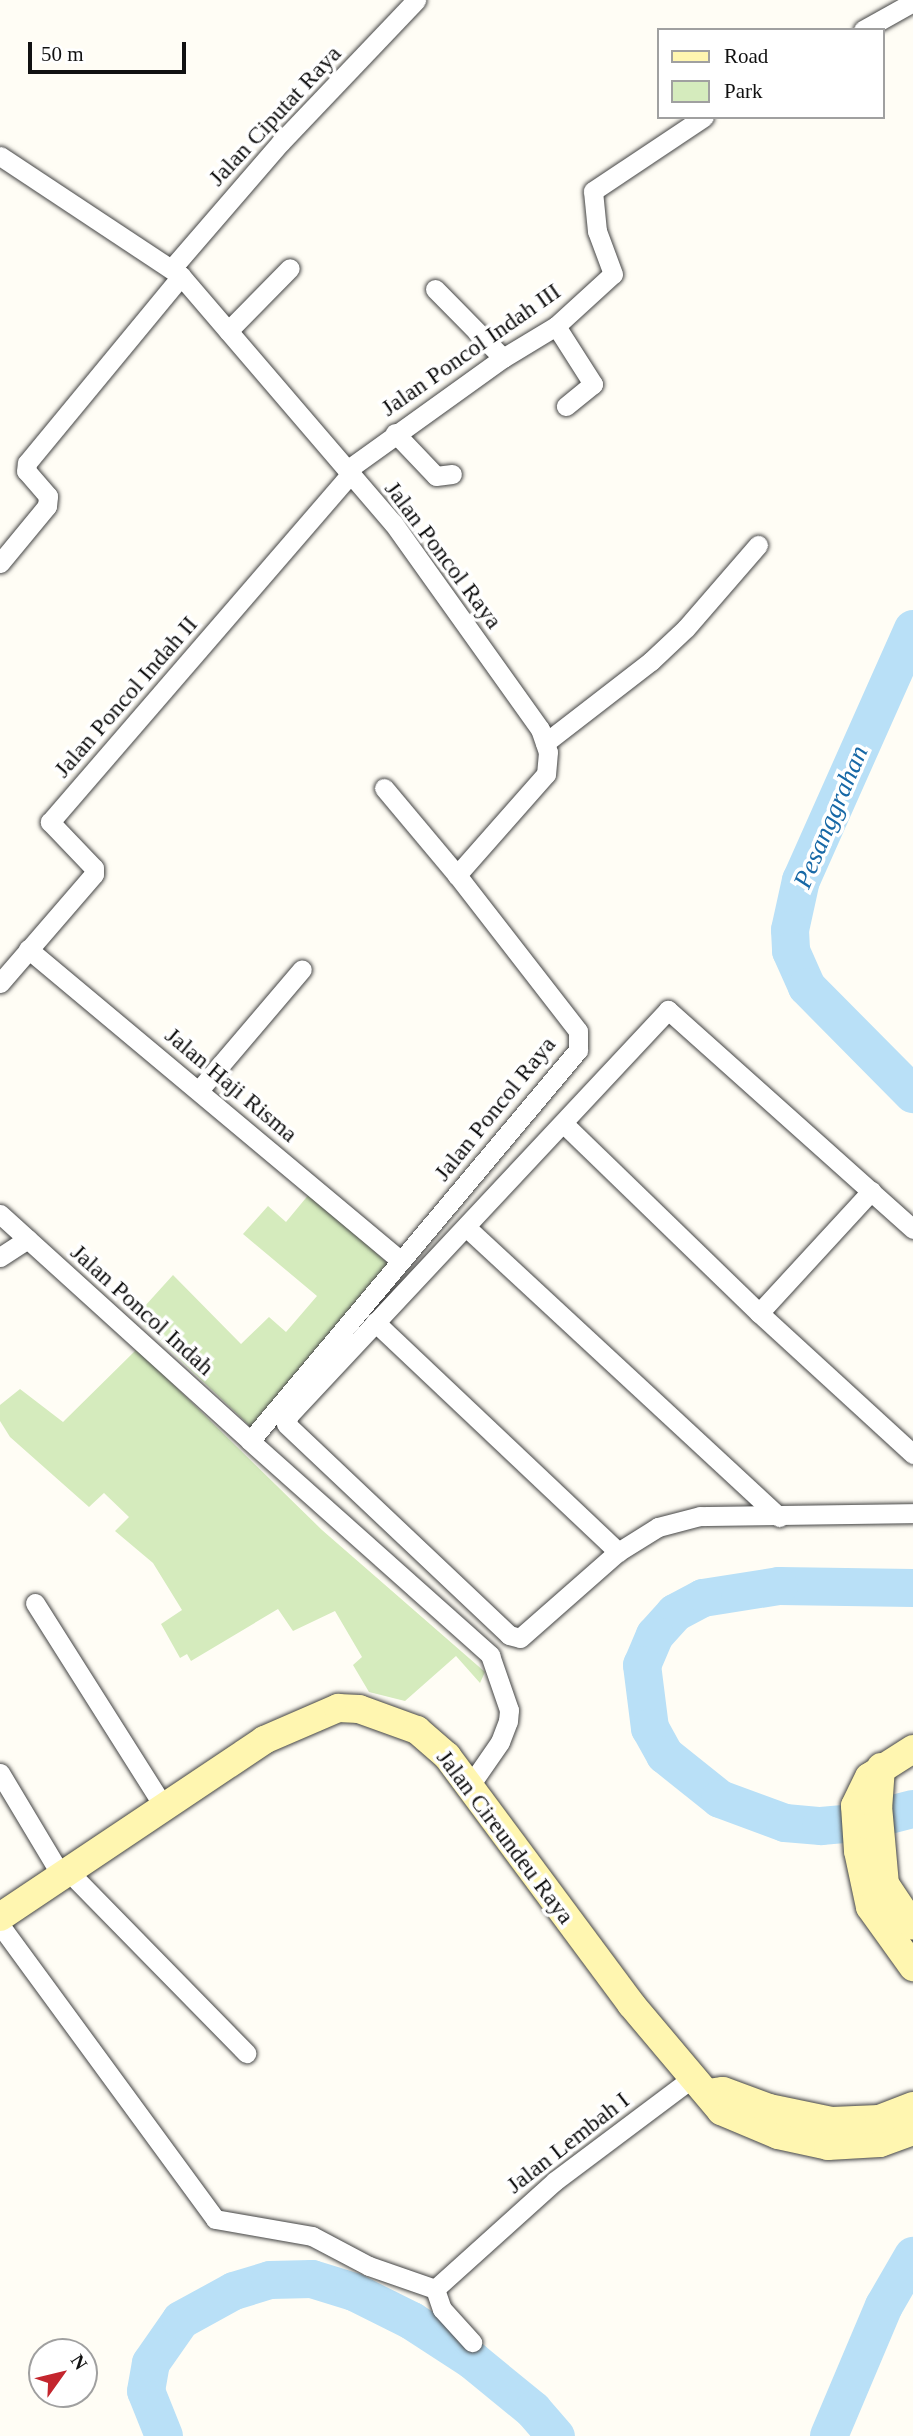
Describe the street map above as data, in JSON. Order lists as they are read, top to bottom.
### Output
{
  "streets": {
    "main road": ["Jalan Cireundeu Raya"],
    "street": [
      "Jalan Ciputat Raya",
      "Jalan Poncol Indah III",
      "Jalan Poncol Raya",
      "Jalan Poncol Indah II",
      "Jalan Haji Risma",
      "Jalan Poncol Indah",
      "Jalan Lembah I"
    ]
  },
  "crossings": [
    ["Jalan Ciputat Raya", "Jalan Poncol Raya"],
    ["Jalan Poncol Indah III", "Jalan Poncol Raya"],
    ["Jalan Poncol Indah III", "Jalan Poncol Indah II"],
    ["Jalan Poncol Raya", "Jalan Poncol Indah II"],
    ["Jalan Poncol Raya", "Jalan Haji Risma"],
    ["Jalan Poncol Raya", "Jalan Poncol Indah"],
    ["Jalan Poncol Indah II", "Jalan Haji Risma"],
    ["Jalan Cireundeu Raya", "Jalan Lembah I"]
  ],
  "water": ["Pesanggrahan"],
  "legend": ["Road", "Park"],
  "scale_bar": "50 m",
  "north": "top right"
}
